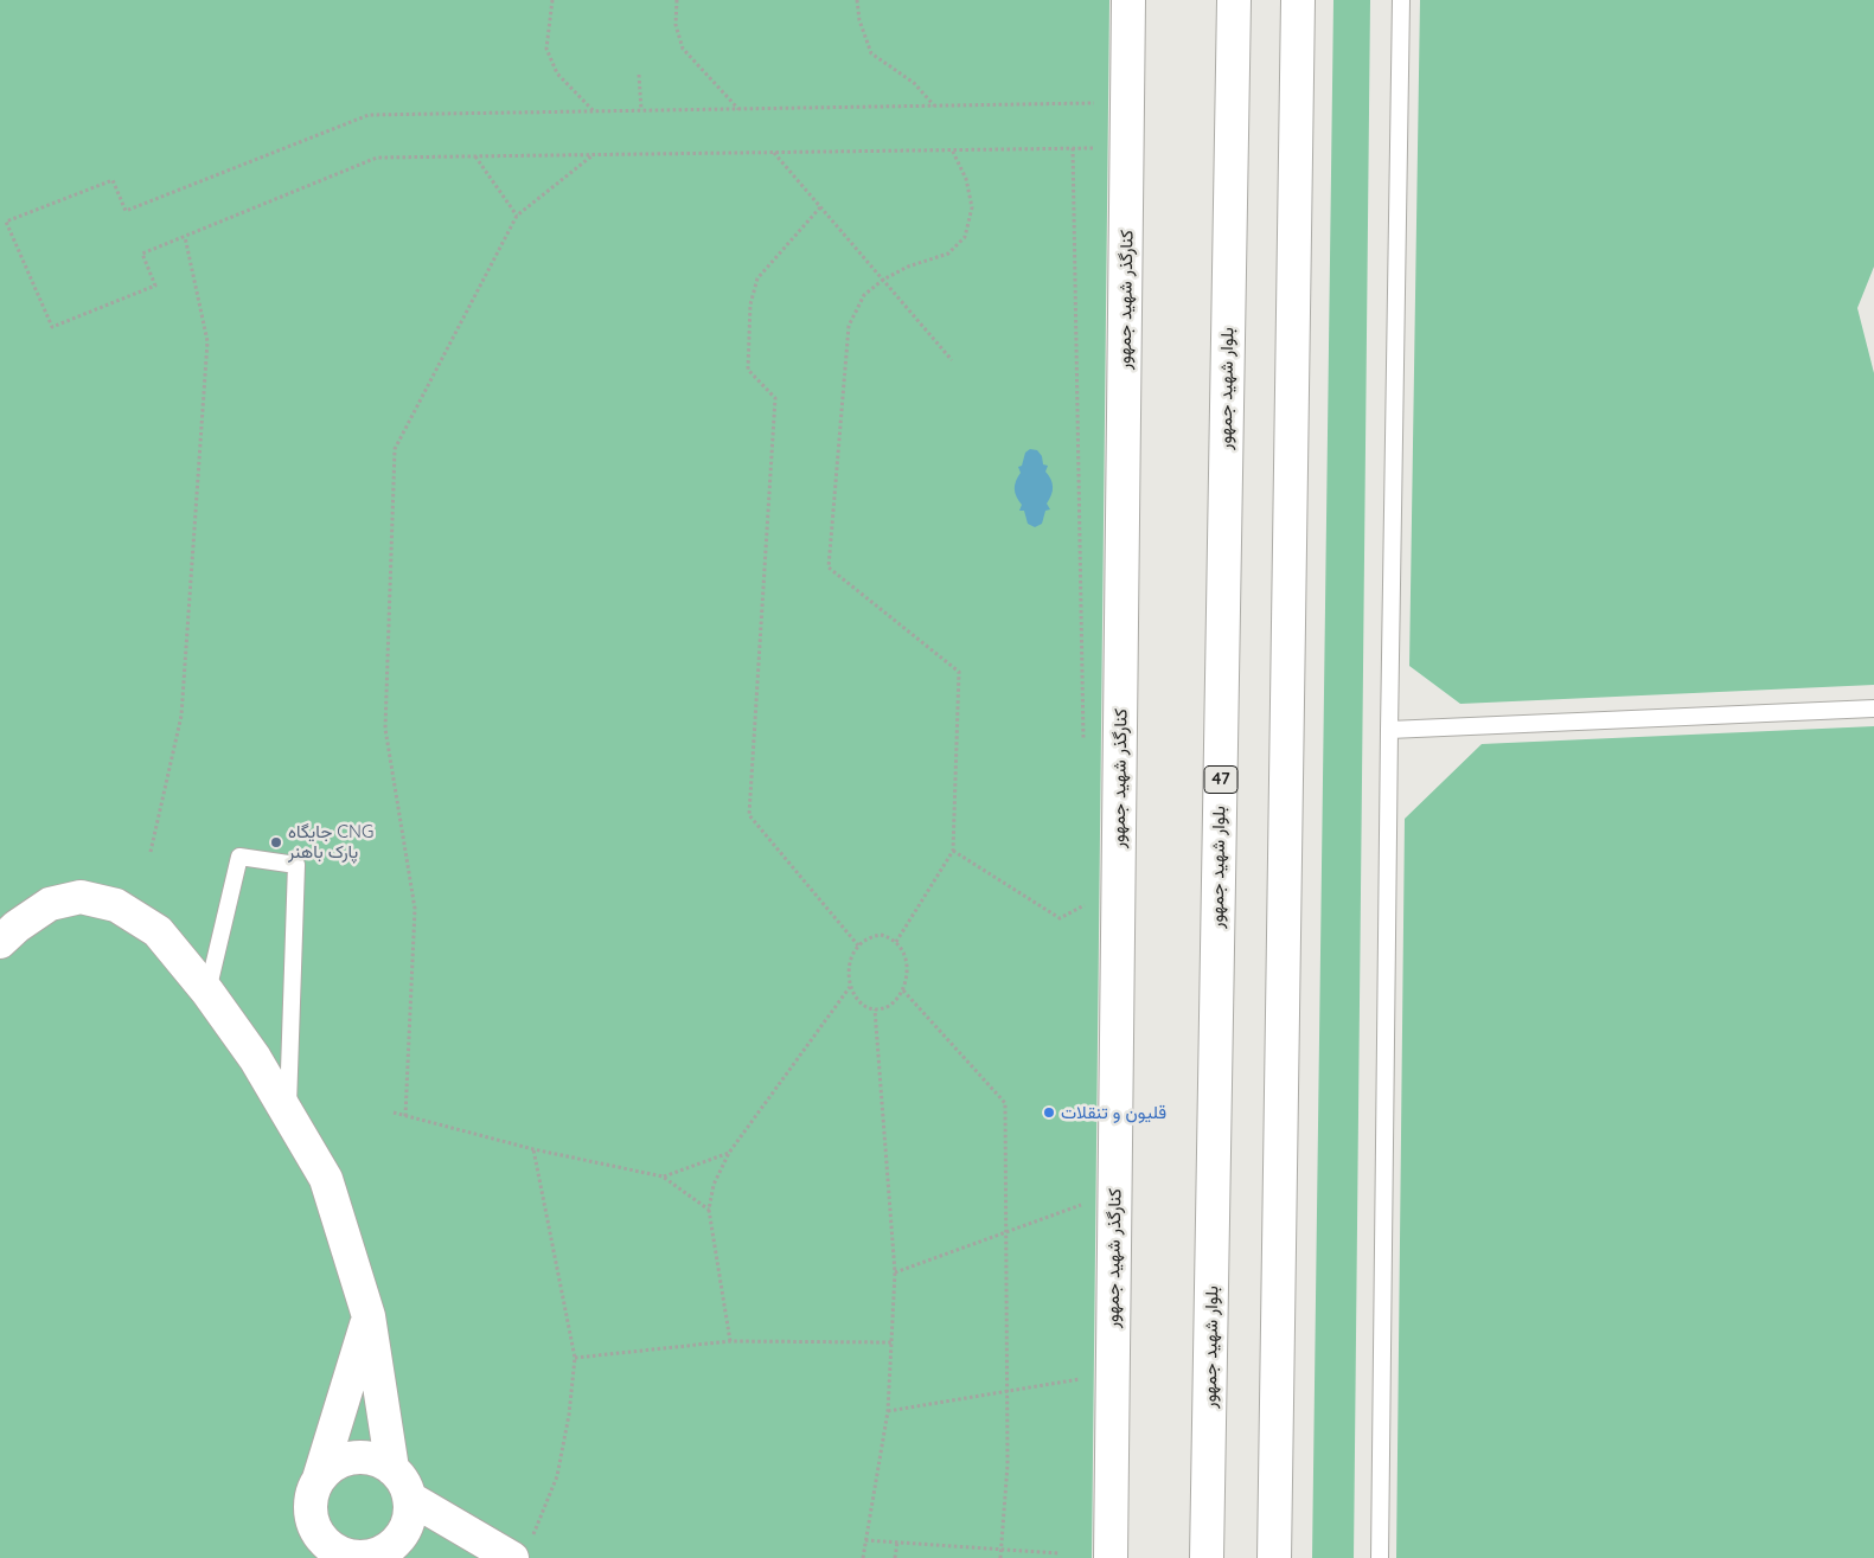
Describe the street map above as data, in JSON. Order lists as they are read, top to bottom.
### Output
{
  "streets": {
    "main road": ["کنارگذر شهید جمهور", "بلوار شهید جمهور", "47"]
  },
  "places": ["جایگاه CNG پارک باهنر", "قلیون و تنقلات"]
}
